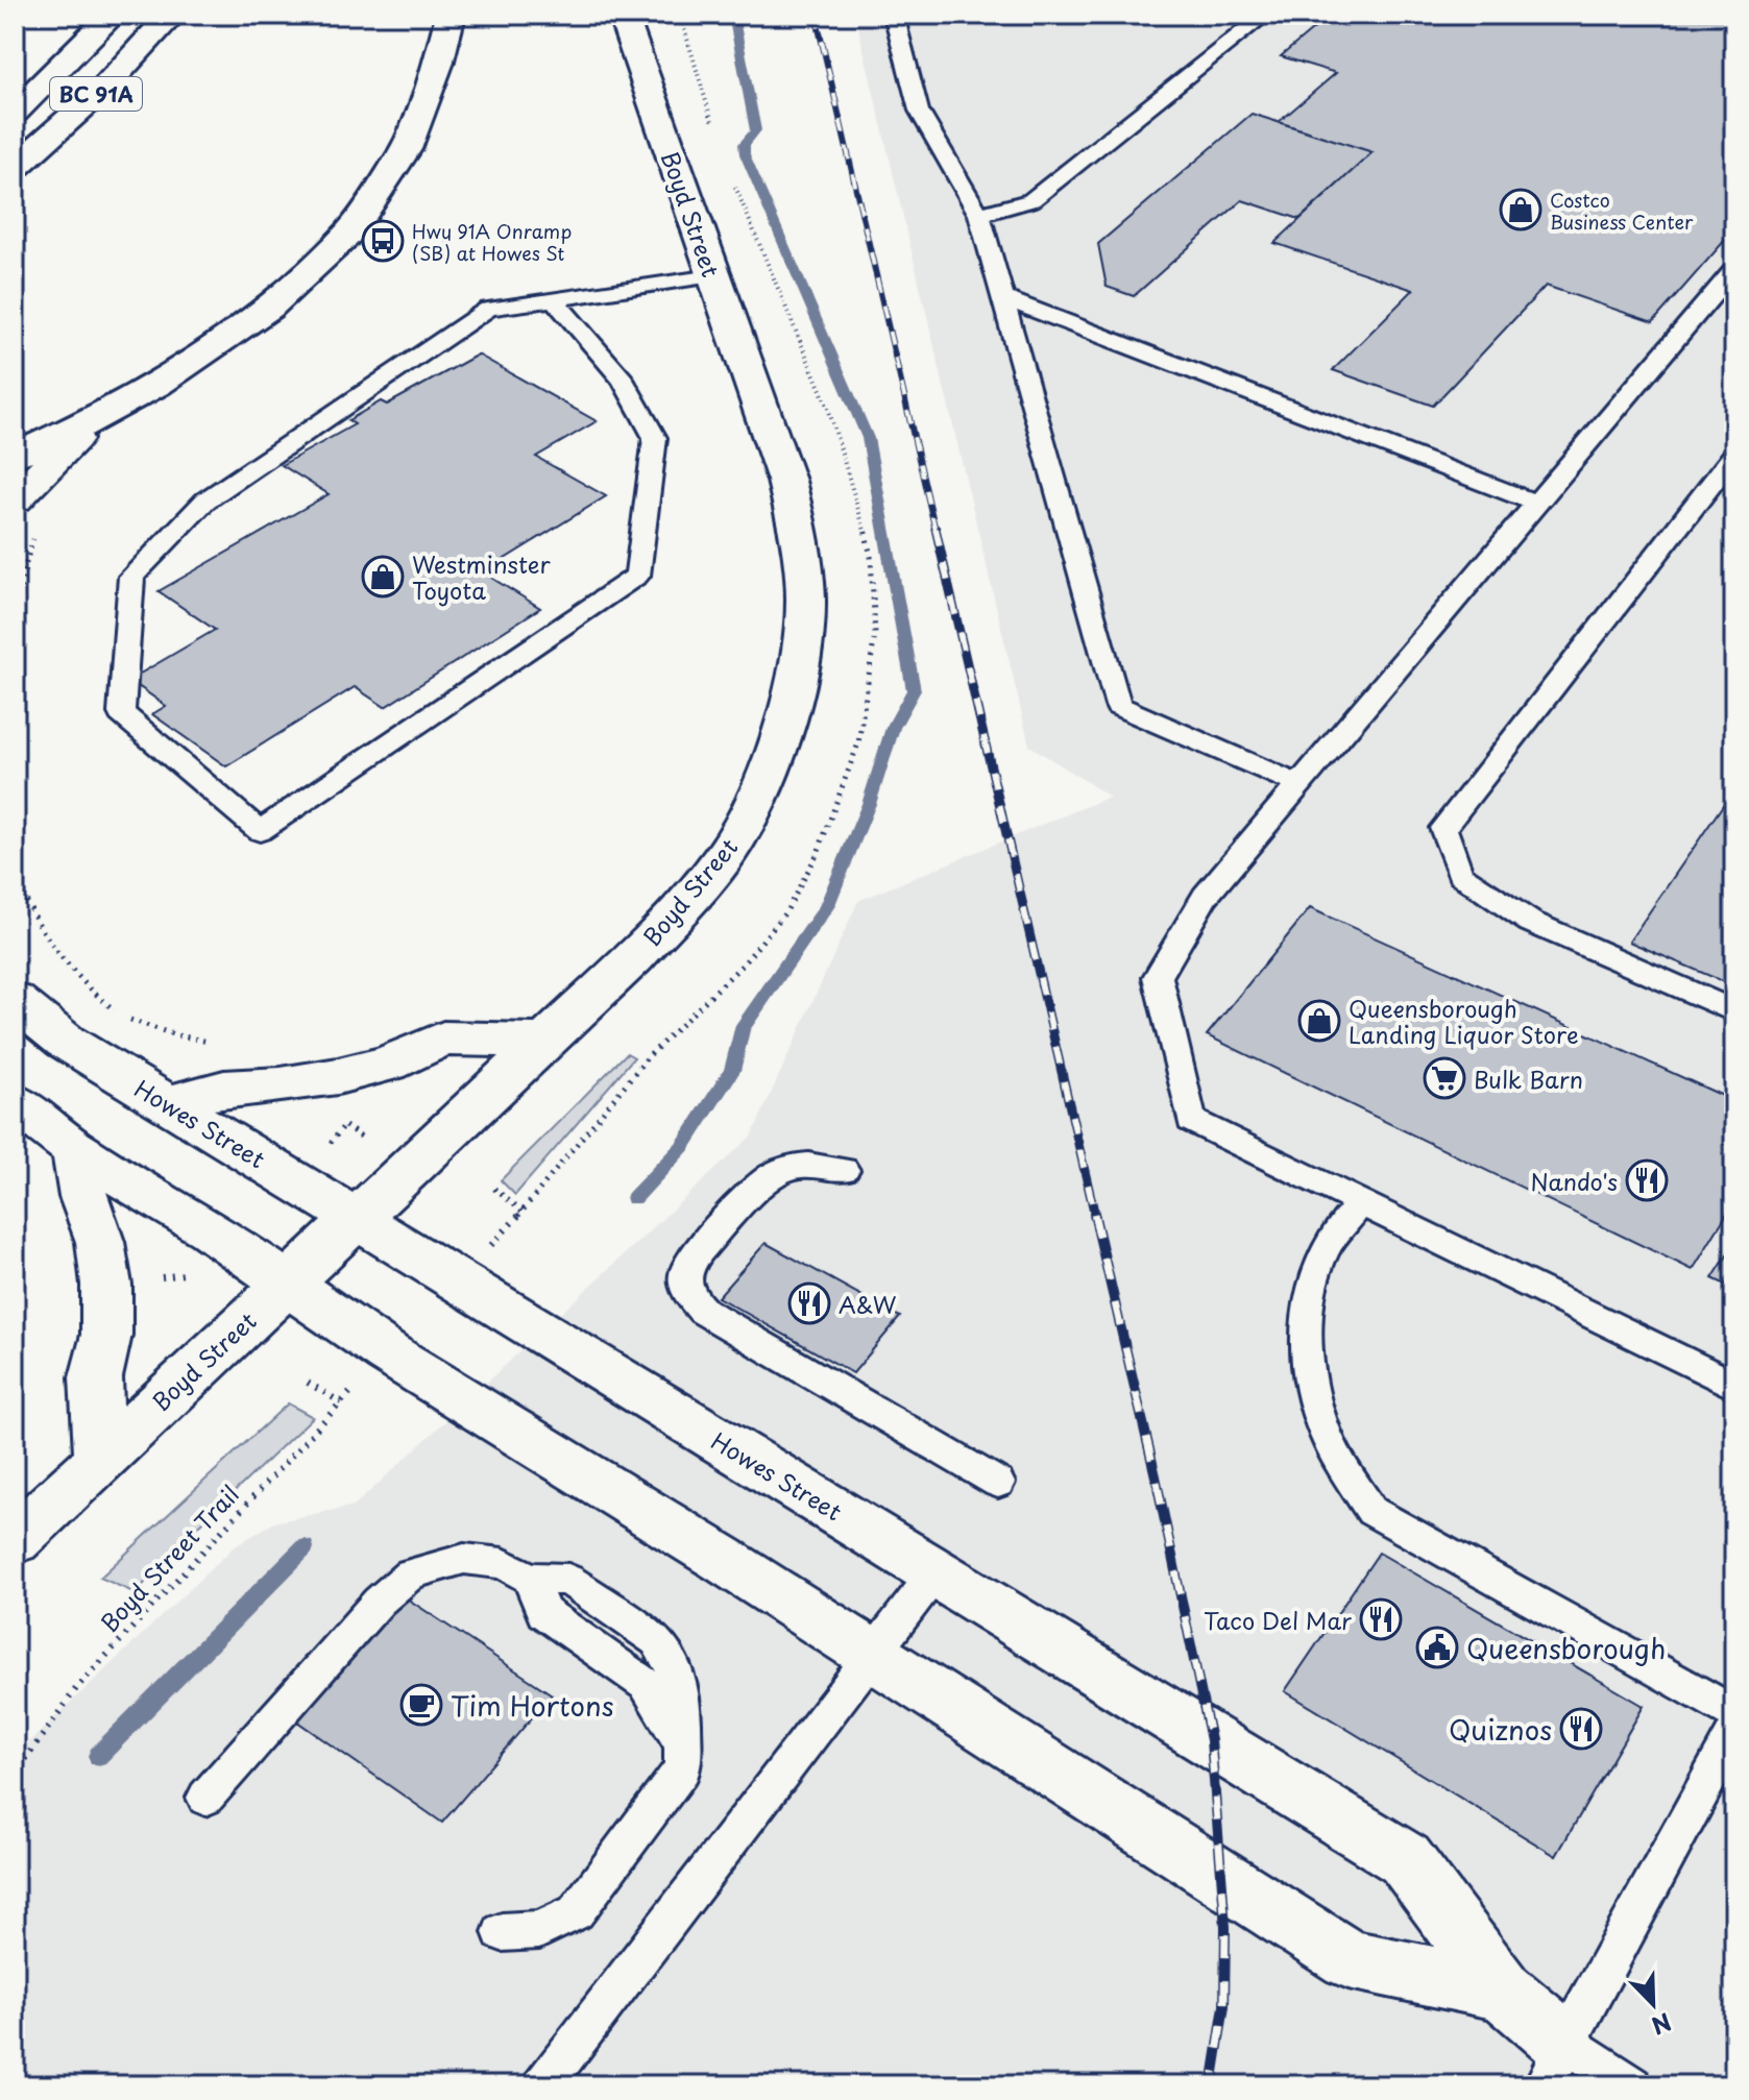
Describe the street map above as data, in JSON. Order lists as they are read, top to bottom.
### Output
{
  "streets": {
    "main road": ["BC 91A", "Boyd Street", "Howes Street"],
    "path": ["Boyd Street Trail"]
  },
  "crossings": [
    ["Boyd Street", "Howes Street"]
  ],
  "places": {
    "shop": ["Costco Business Center", "Westminster Toyota", "Queensborough Landing Liquor Store"],
    "bus stop": ["Hwy 91A Onramp (SB) at Howes St"],
    "supermarket": ["Bulk Barn"],
    "restaurant": [
      "Nando's",
      "A&W",
      "Taco Del Mar",
      "Quiznos"
    ],
    "public building": ["Queensborough"],
    "cafe": ["Tim Hortons"]
  },
  "north": "bottom right"
}
